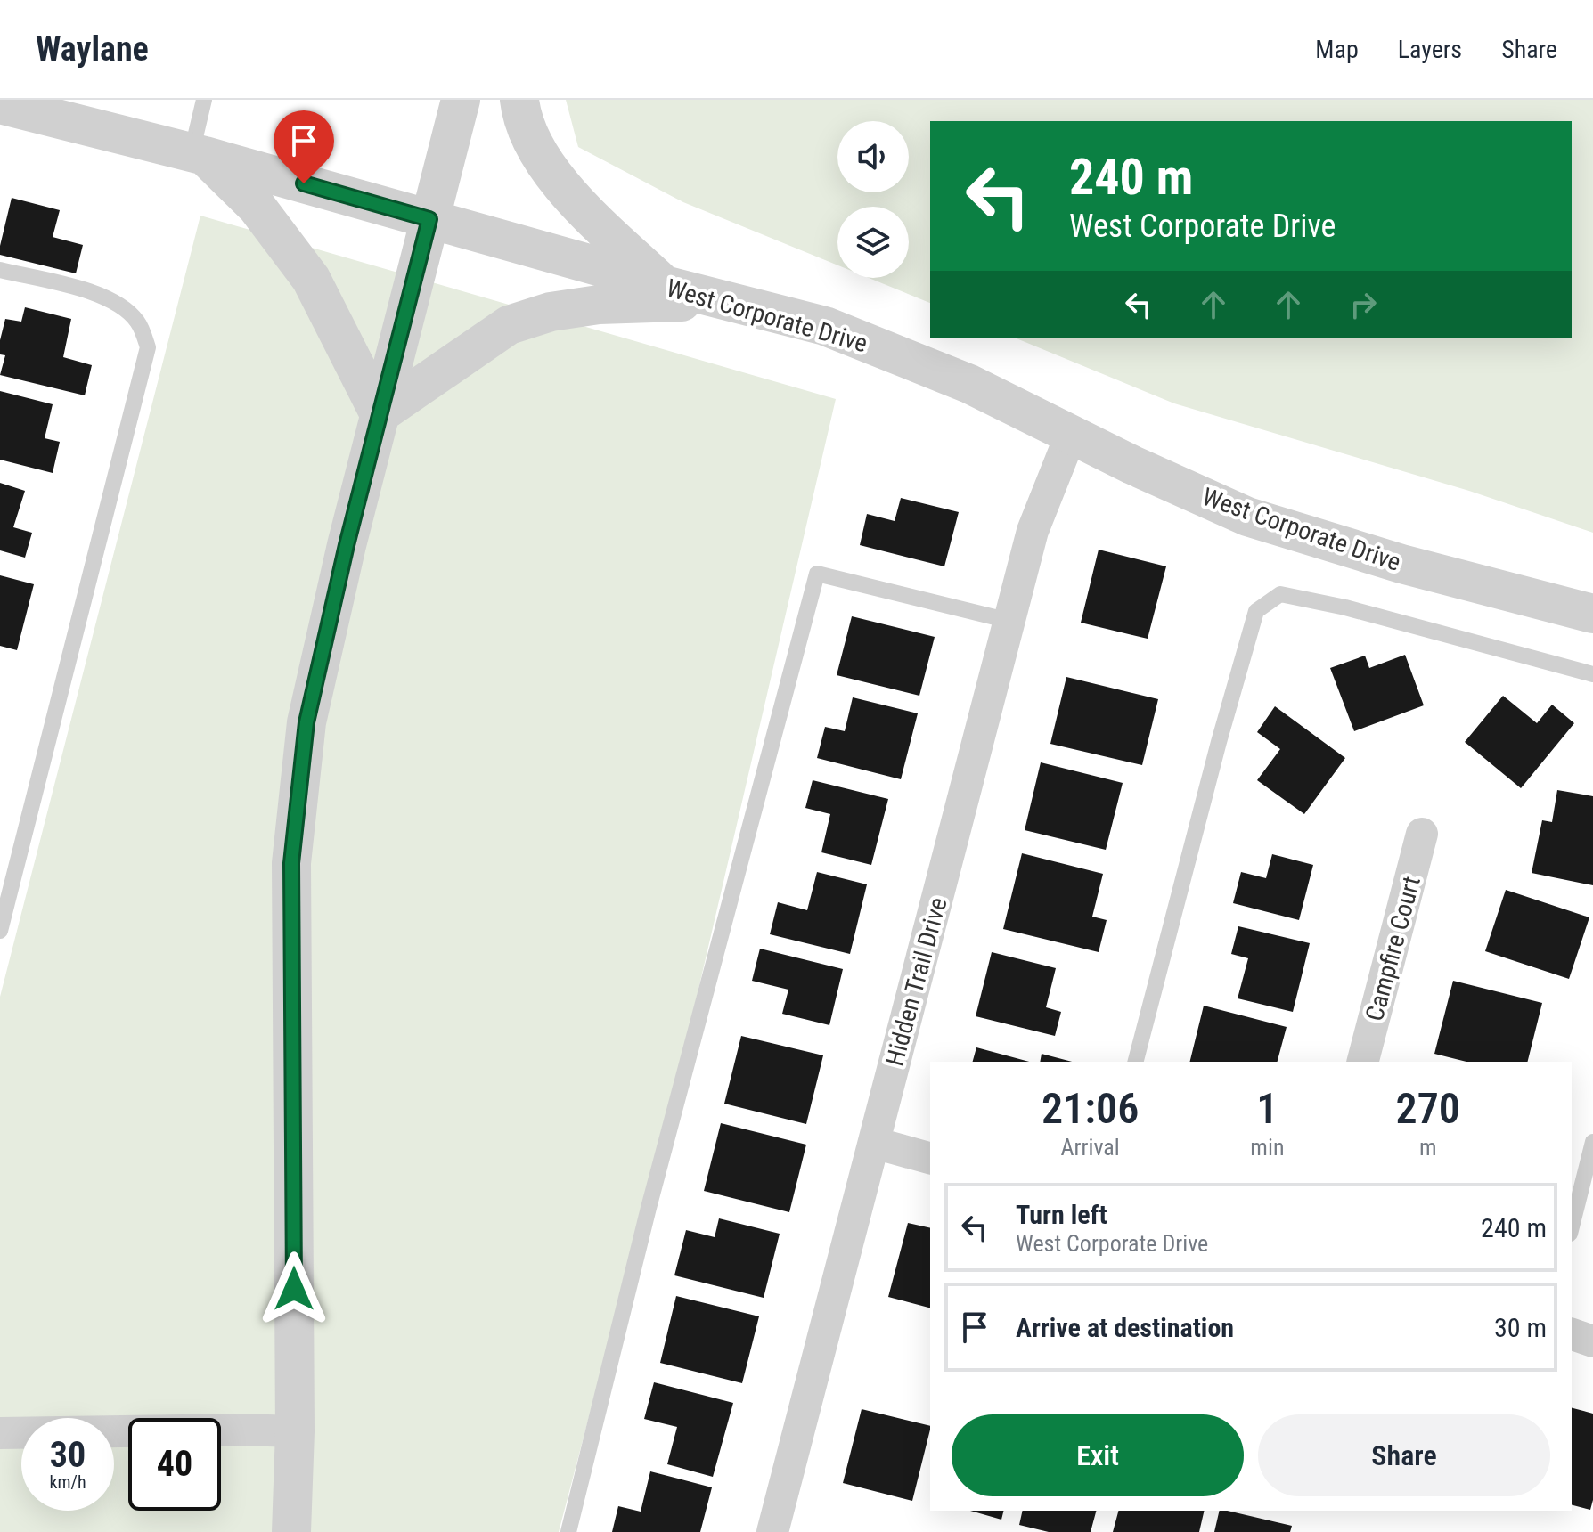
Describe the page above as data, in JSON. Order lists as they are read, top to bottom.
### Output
{
  "streets": {
    "street": ["West Corporate Drive", "Campfire Court", "Hidden Trail Drive"]
  },
  "crossings": [
    ["West Corporate Drive", "Hidden Trail Drive"]
  ],
  "page": {
    "header": "Waylane",
    "nav": ["Map", "Layers", "Share"],
    "turn": ["240 m", "West Corporate Drive"],
    "eta": [
      "21:06",
      "Arrival",
      "1",
      "min",
      "270",
      "m"
    ],
    "list": [
      {
        "name": "Turn left",
        "note": "West Corporate Drive",
        "value": "240 m"
      },
      {
        "name": "Arrive at destination",
        "value": "30 m"
      }
    ],
    "buttons": ["Exit", "Share"],
    "speed": "30 km/h",
    "limit": "40"
  }
}
